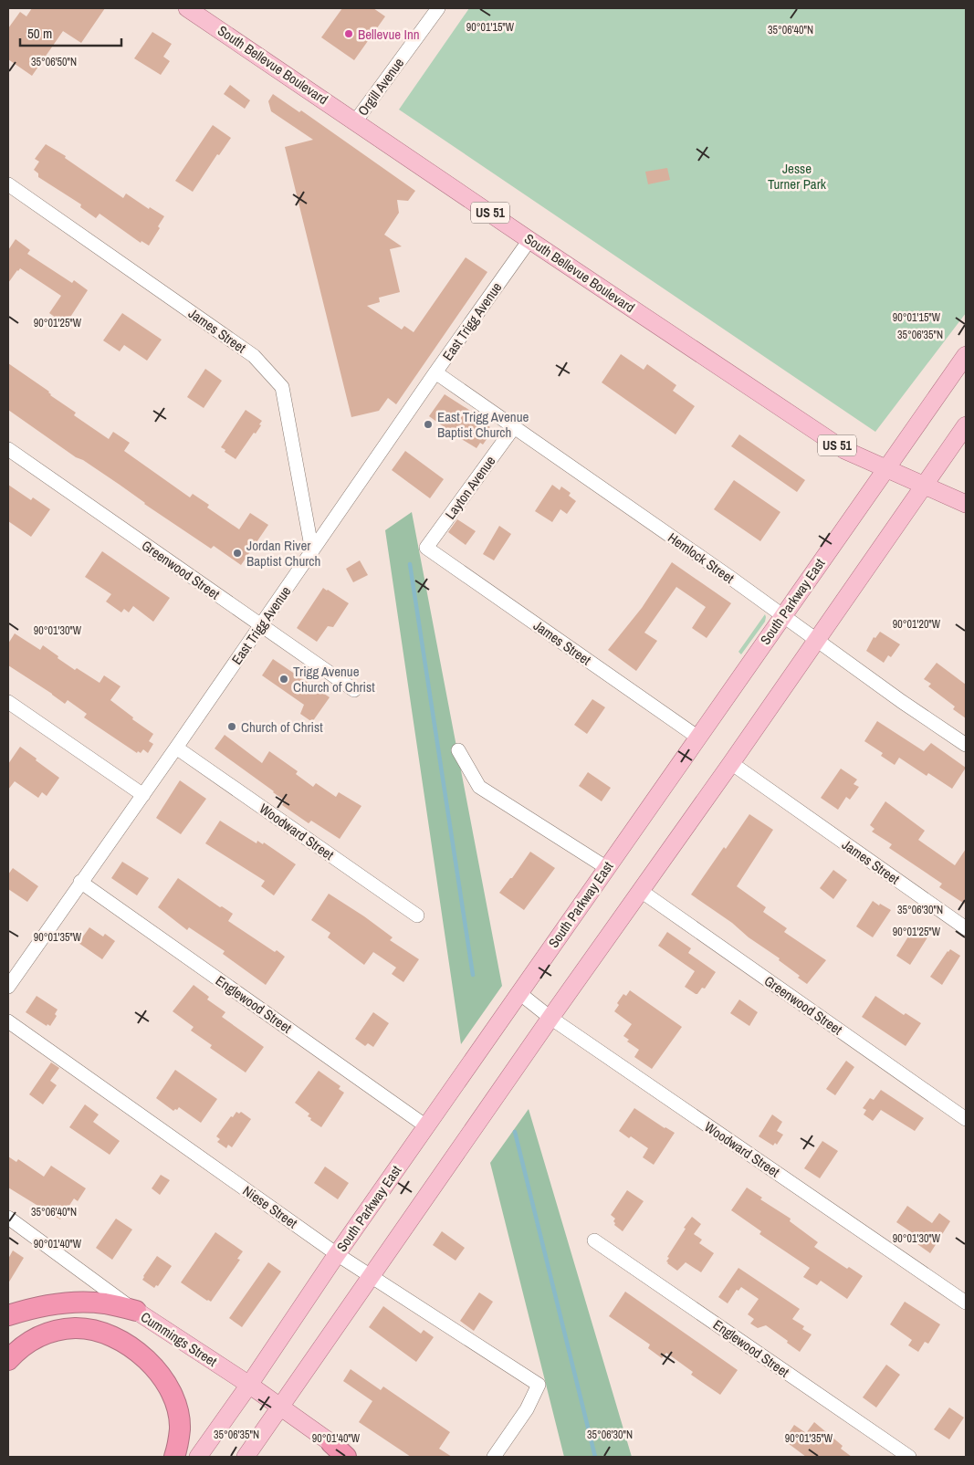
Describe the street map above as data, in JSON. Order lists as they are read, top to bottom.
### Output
{
  "streets": {
    "main road": [
      "South Bellevue Boulevard",
      "US 51",
      "South Parkway East",
      "Cummings Street"
    ],
    "street": [
      "Orgill Avenue",
      "East Trigg Avenue",
      "James Street",
      "Layton Avenue",
      "Hemlock Street",
      "Greenwood Street",
      "Woodward Street",
      "Englewood Street",
      "Niese Street"
    ]
  },
  "crossings": [
    ["South Bellevue Boulevard", "Orgill Avenue"],
    ["South Bellevue Boulevard", "US 51"],
    ["South Bellevue Boulevard", "East Trigg Avenue"],
    ["South Bellevue Boulevard", "South Parkway East"],
    ["US 51", "South Parkway East"],
    ["East Trigg Avenue", "James Street"],
    ["East Trigg Avenue", "Hemlock Street"],
    ["East Trigg Avenue", "Greenwood Street"],
    ["East Trigg Avenue", "Woodward Street"],
    ["East Trigg Avenue", "Englewood Street"],
    ["James Street", "Layton Avenue"],
    ["James Street", "South Parkway East"],
    ["Layton Avenue", "Hemlock Street"],
    ["Hemlock Street", "South Parkway East"],
    ["South Parkway East", "Woodward Street"],
    ["South Parkway East", "Englewood Street"],
    ["South Parkway East", "Niese Street"],
    ["South Parkway East", "Cummings Street"]
  ],
  "parks": ["Jesse Turner Park"],
  "places": [
    "Bellevue Inn",
    "East Trigg Avenue Baptist Church",
    "Jordan River Baptist Church",
    "Trigg Avenue Church of Christ",
    "Church of Christ"
  ],
  "scale_bar": "50 m",
  "coordinates": [
    "90°01'15\"W",
    "35°06'40\"N",
    "35°06'50\"N",
    "90°01'25\"W",
    "35°06'35\"N",
    "90°01'20\"W",
    "90°01'30\"W",
    "35°06'30\"N",
    "90°01'35\"W",
    "90°01'40\"W"
  ]
}
